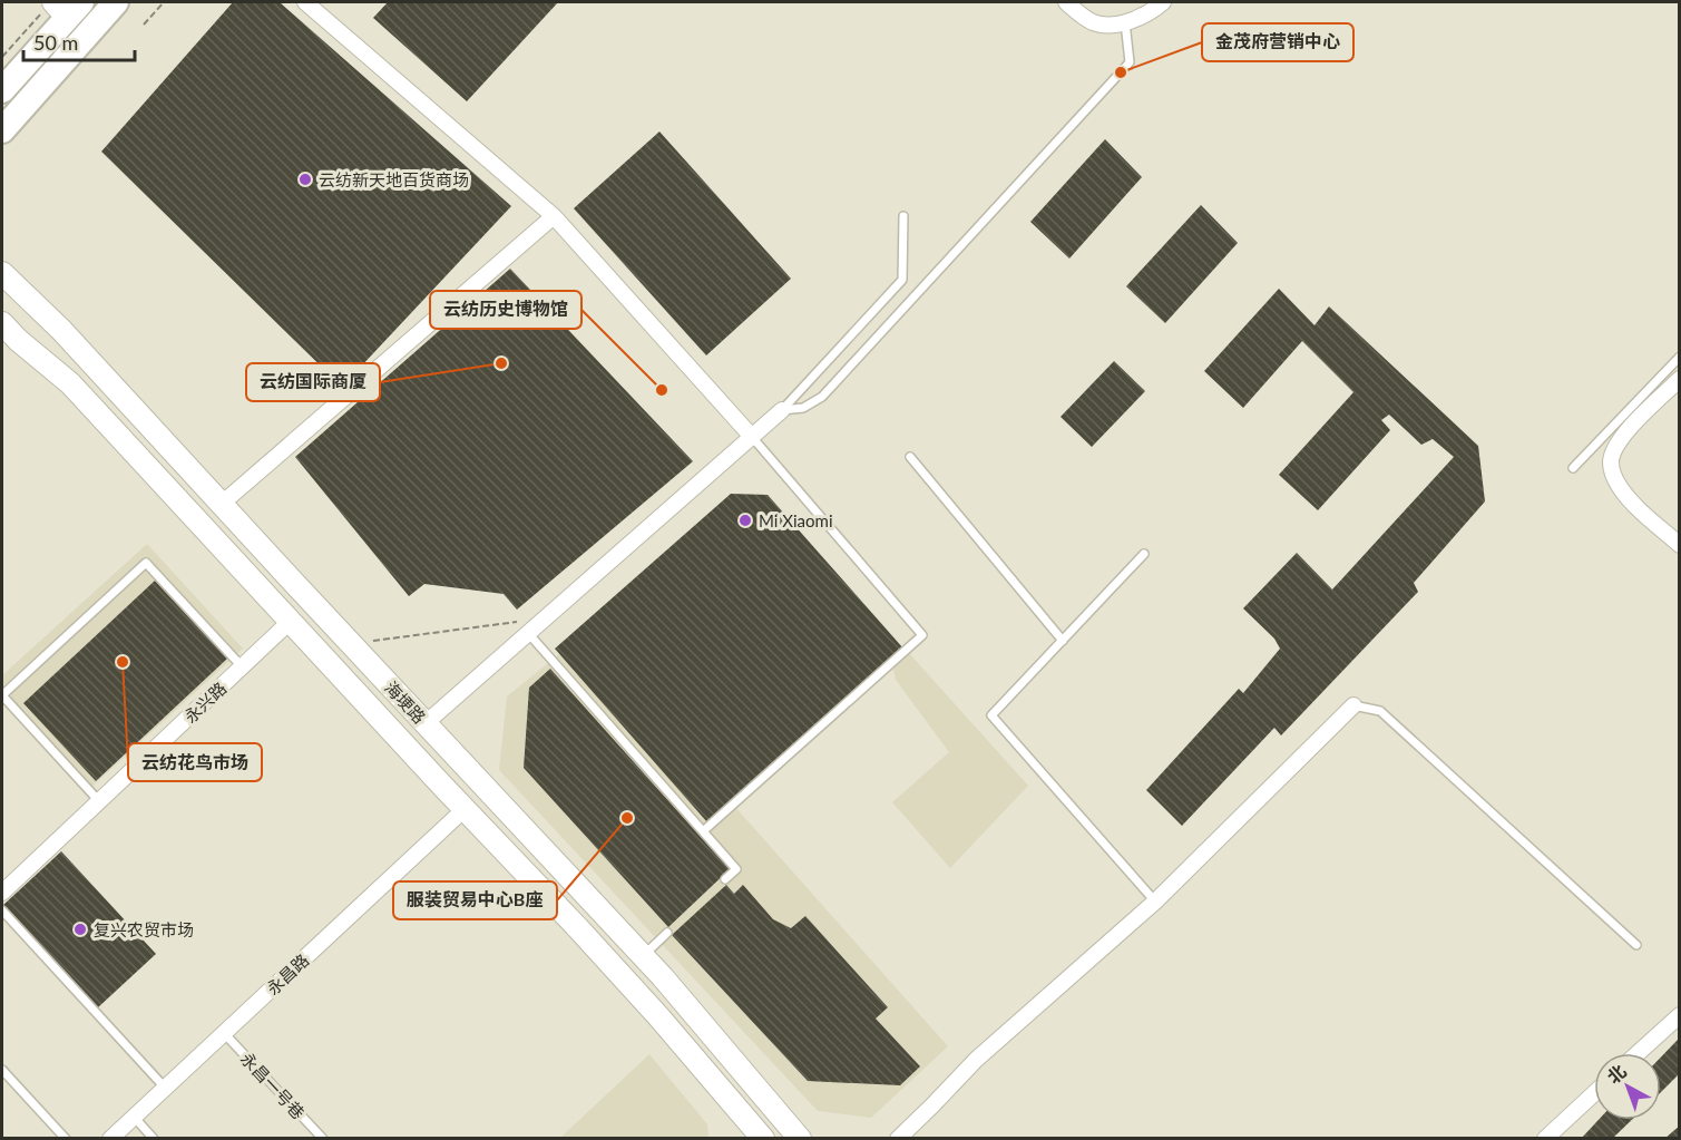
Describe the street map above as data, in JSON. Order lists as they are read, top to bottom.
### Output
{
  "streets": {
    "main road": ["海埂路"],
    "street": ["永兴路", "永昌路"],
    "lane": ["永昌一号巷"]
  },
  "crossings": [
    ["永兴路", "海埂路"],
    ["海埂路", "永昌路"],
    ["永昌路", "永昌一号巷"]
  ],
  "places": [
    "金茂府营销中心",
    "云纺新天地百货商场",
    "云纺国际商厦",
    "云纺历史博物馆",
    "Mi Xiaomi",
    "云纺花鸟市场",
    "服装贸易中心B座",
    "复兴农贸市场"
  ],
  "scale_bar": "50 m",
  "north": "top left"
}
